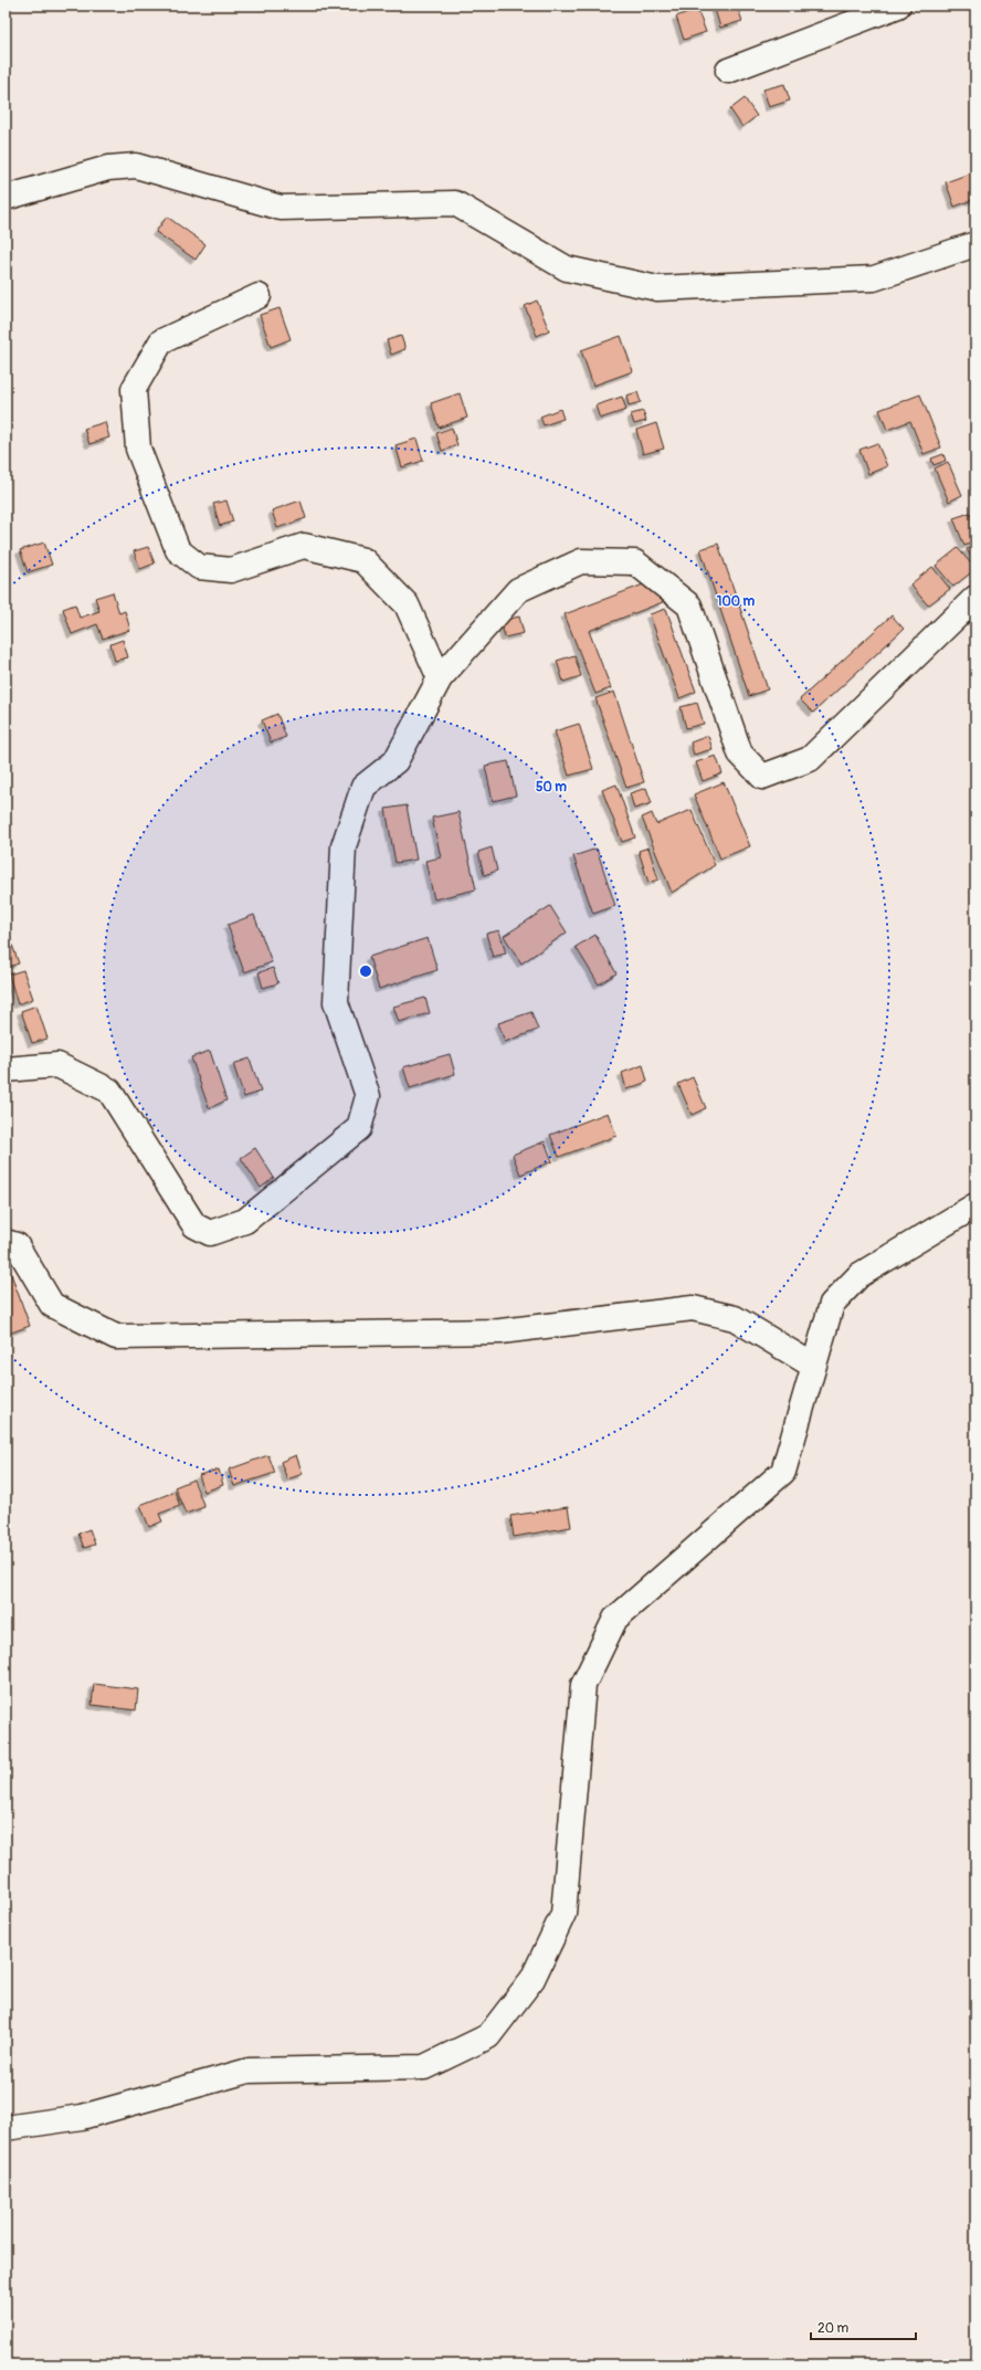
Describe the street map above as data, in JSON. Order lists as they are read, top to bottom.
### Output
{
  "scale_bar": "20 m",
  "rings": ["100 m", "50 m"]
}
